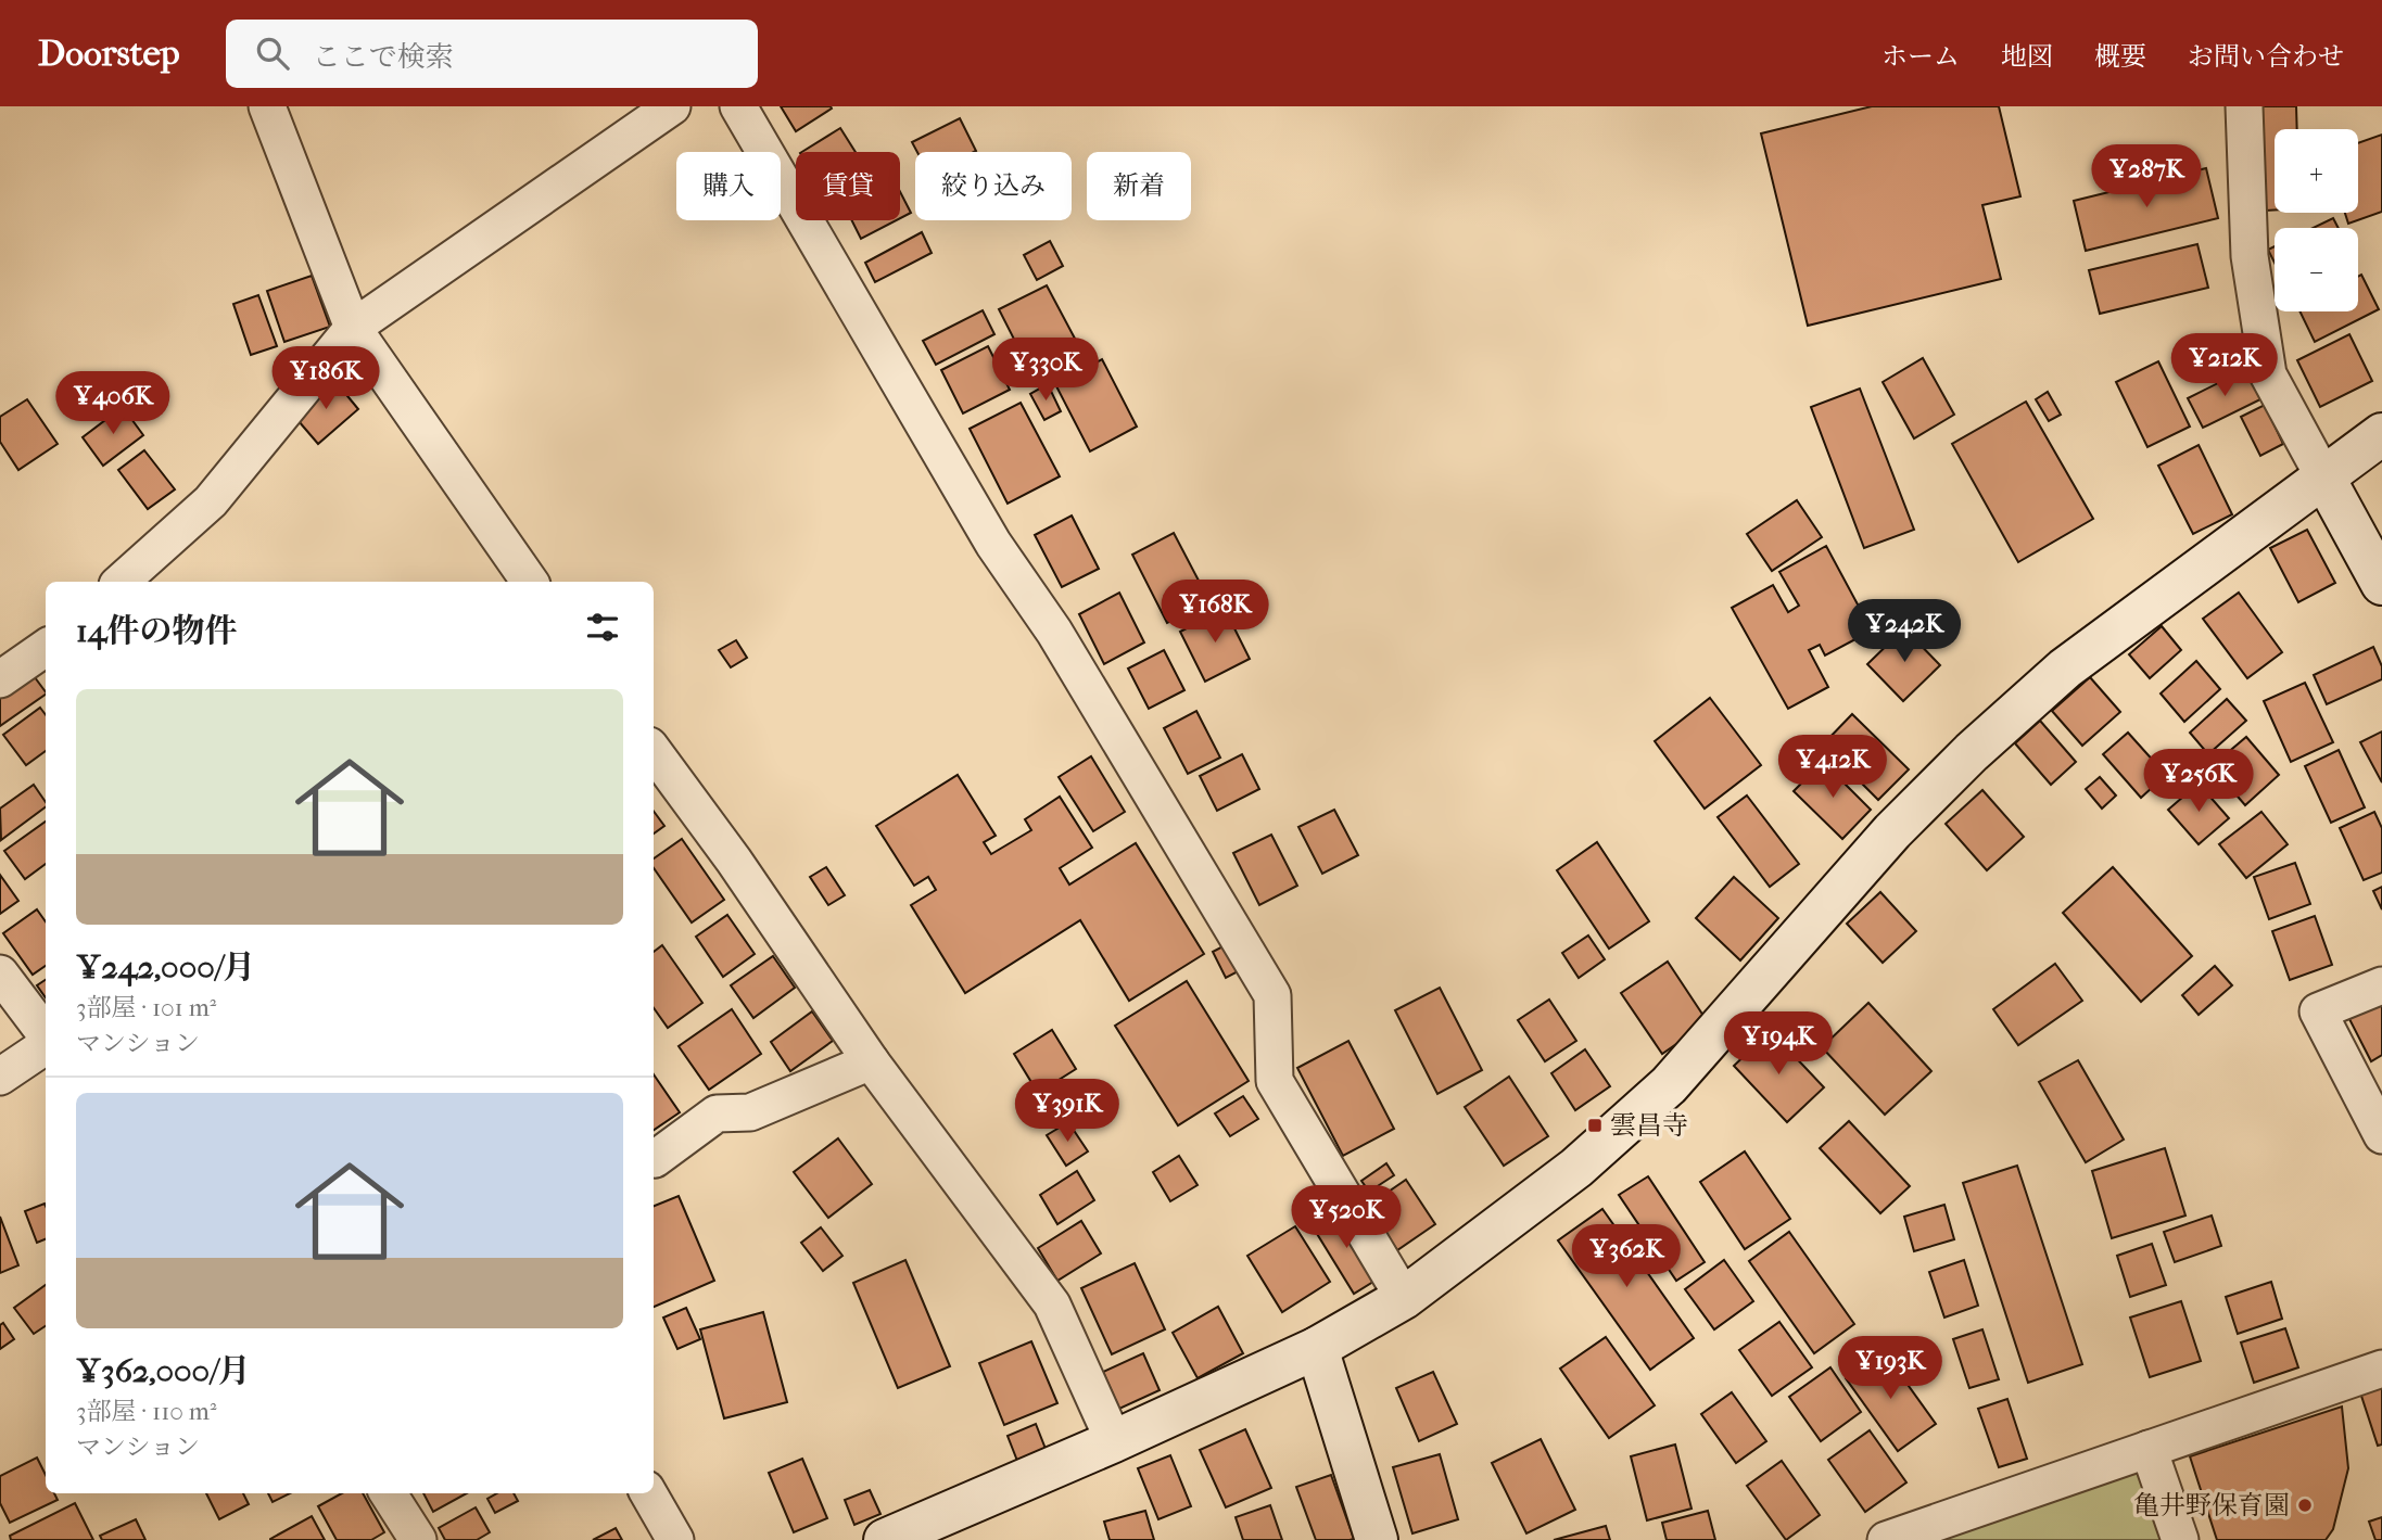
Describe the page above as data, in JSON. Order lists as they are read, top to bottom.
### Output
{
  "places": {
    "transit": ["雲昌寺"],
    "other": ["亀井野保育園"]
  },
  "page": {
    "header": "Doorstep",
    "search": "ここで検索",
    "nav": [
      "ホーム",
      "地図",
      "概要",
      "お問い合わせ"
    ],
    "map_buttons": ["+", "−"],
    "price": [
      "¥287K",
      "¥212K",
      "¥330K",
      "¥186K",
      "¥406K",
      "¥168K",
      "¥242K",
      "¥412K",
      "¥256K",
      "¥194K",
      "¥391K",
      "¥520K",
      "¥362K",
      "¥193K"
    ],
    "chip": [
      "購入",
      "賃貸",
      "絞り込み",
      "新着"
    ],
    "heading": "14件の物件",
    "list": [
      {
        "name": "¥242,000/月",
        "note": "3部屋 · 101 m² · マンション"
      },
      {
        "name": "¥362,000/月",
        "note": "3部屋 · 110 m² · マンション"
      }
    ]
  }
}
